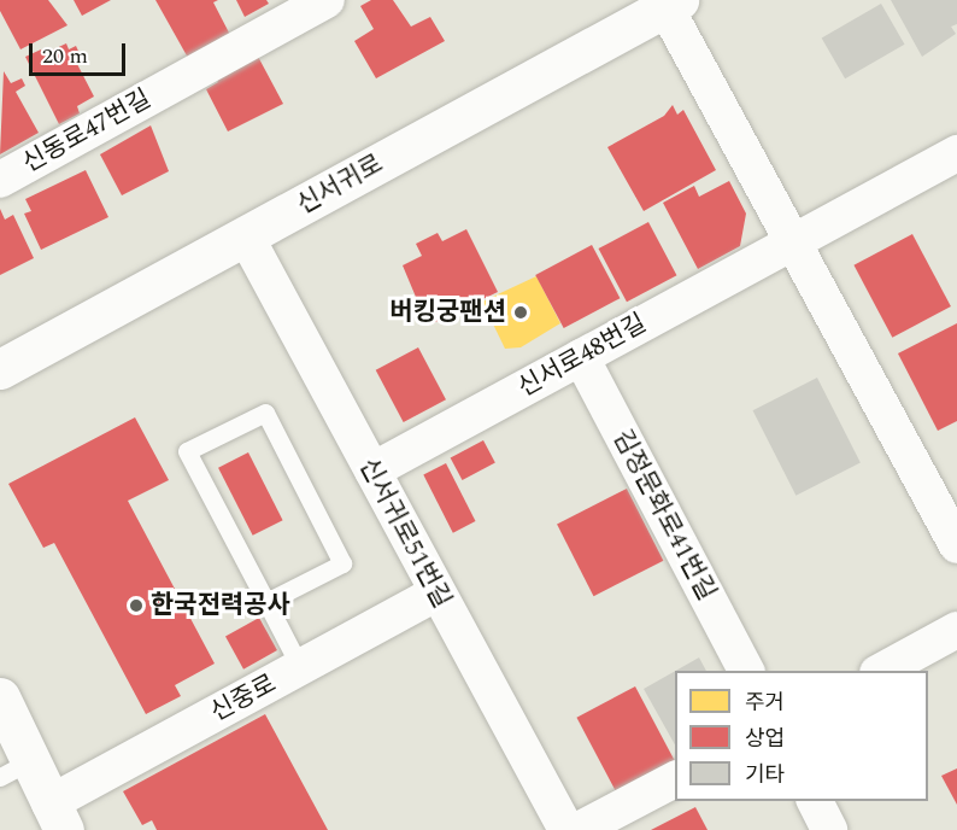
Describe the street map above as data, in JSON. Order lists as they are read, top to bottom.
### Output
{
  "streets": {
    "street": [
      "신동로47번길",
      "신서귀로",
      "신서로48번길",
      "김정문화로41번길",
      "신서귀로51번길",
      "신중로"
    ]
  },
  "crossings": [
    ["신서귀로", "신서귀로51번길"],
    ["신서로48번길", "김정문화로41번길"],
    ["신서로48번길", "신서귀로51번길"],
    ["신서귀로51번길", "신중로"]
  ],
  "places": ["버킹궁팬션", "한국전력공사"],
  "legend": ["주거", "상업", "기타"],
  "scale_bar": "20 m"
}
